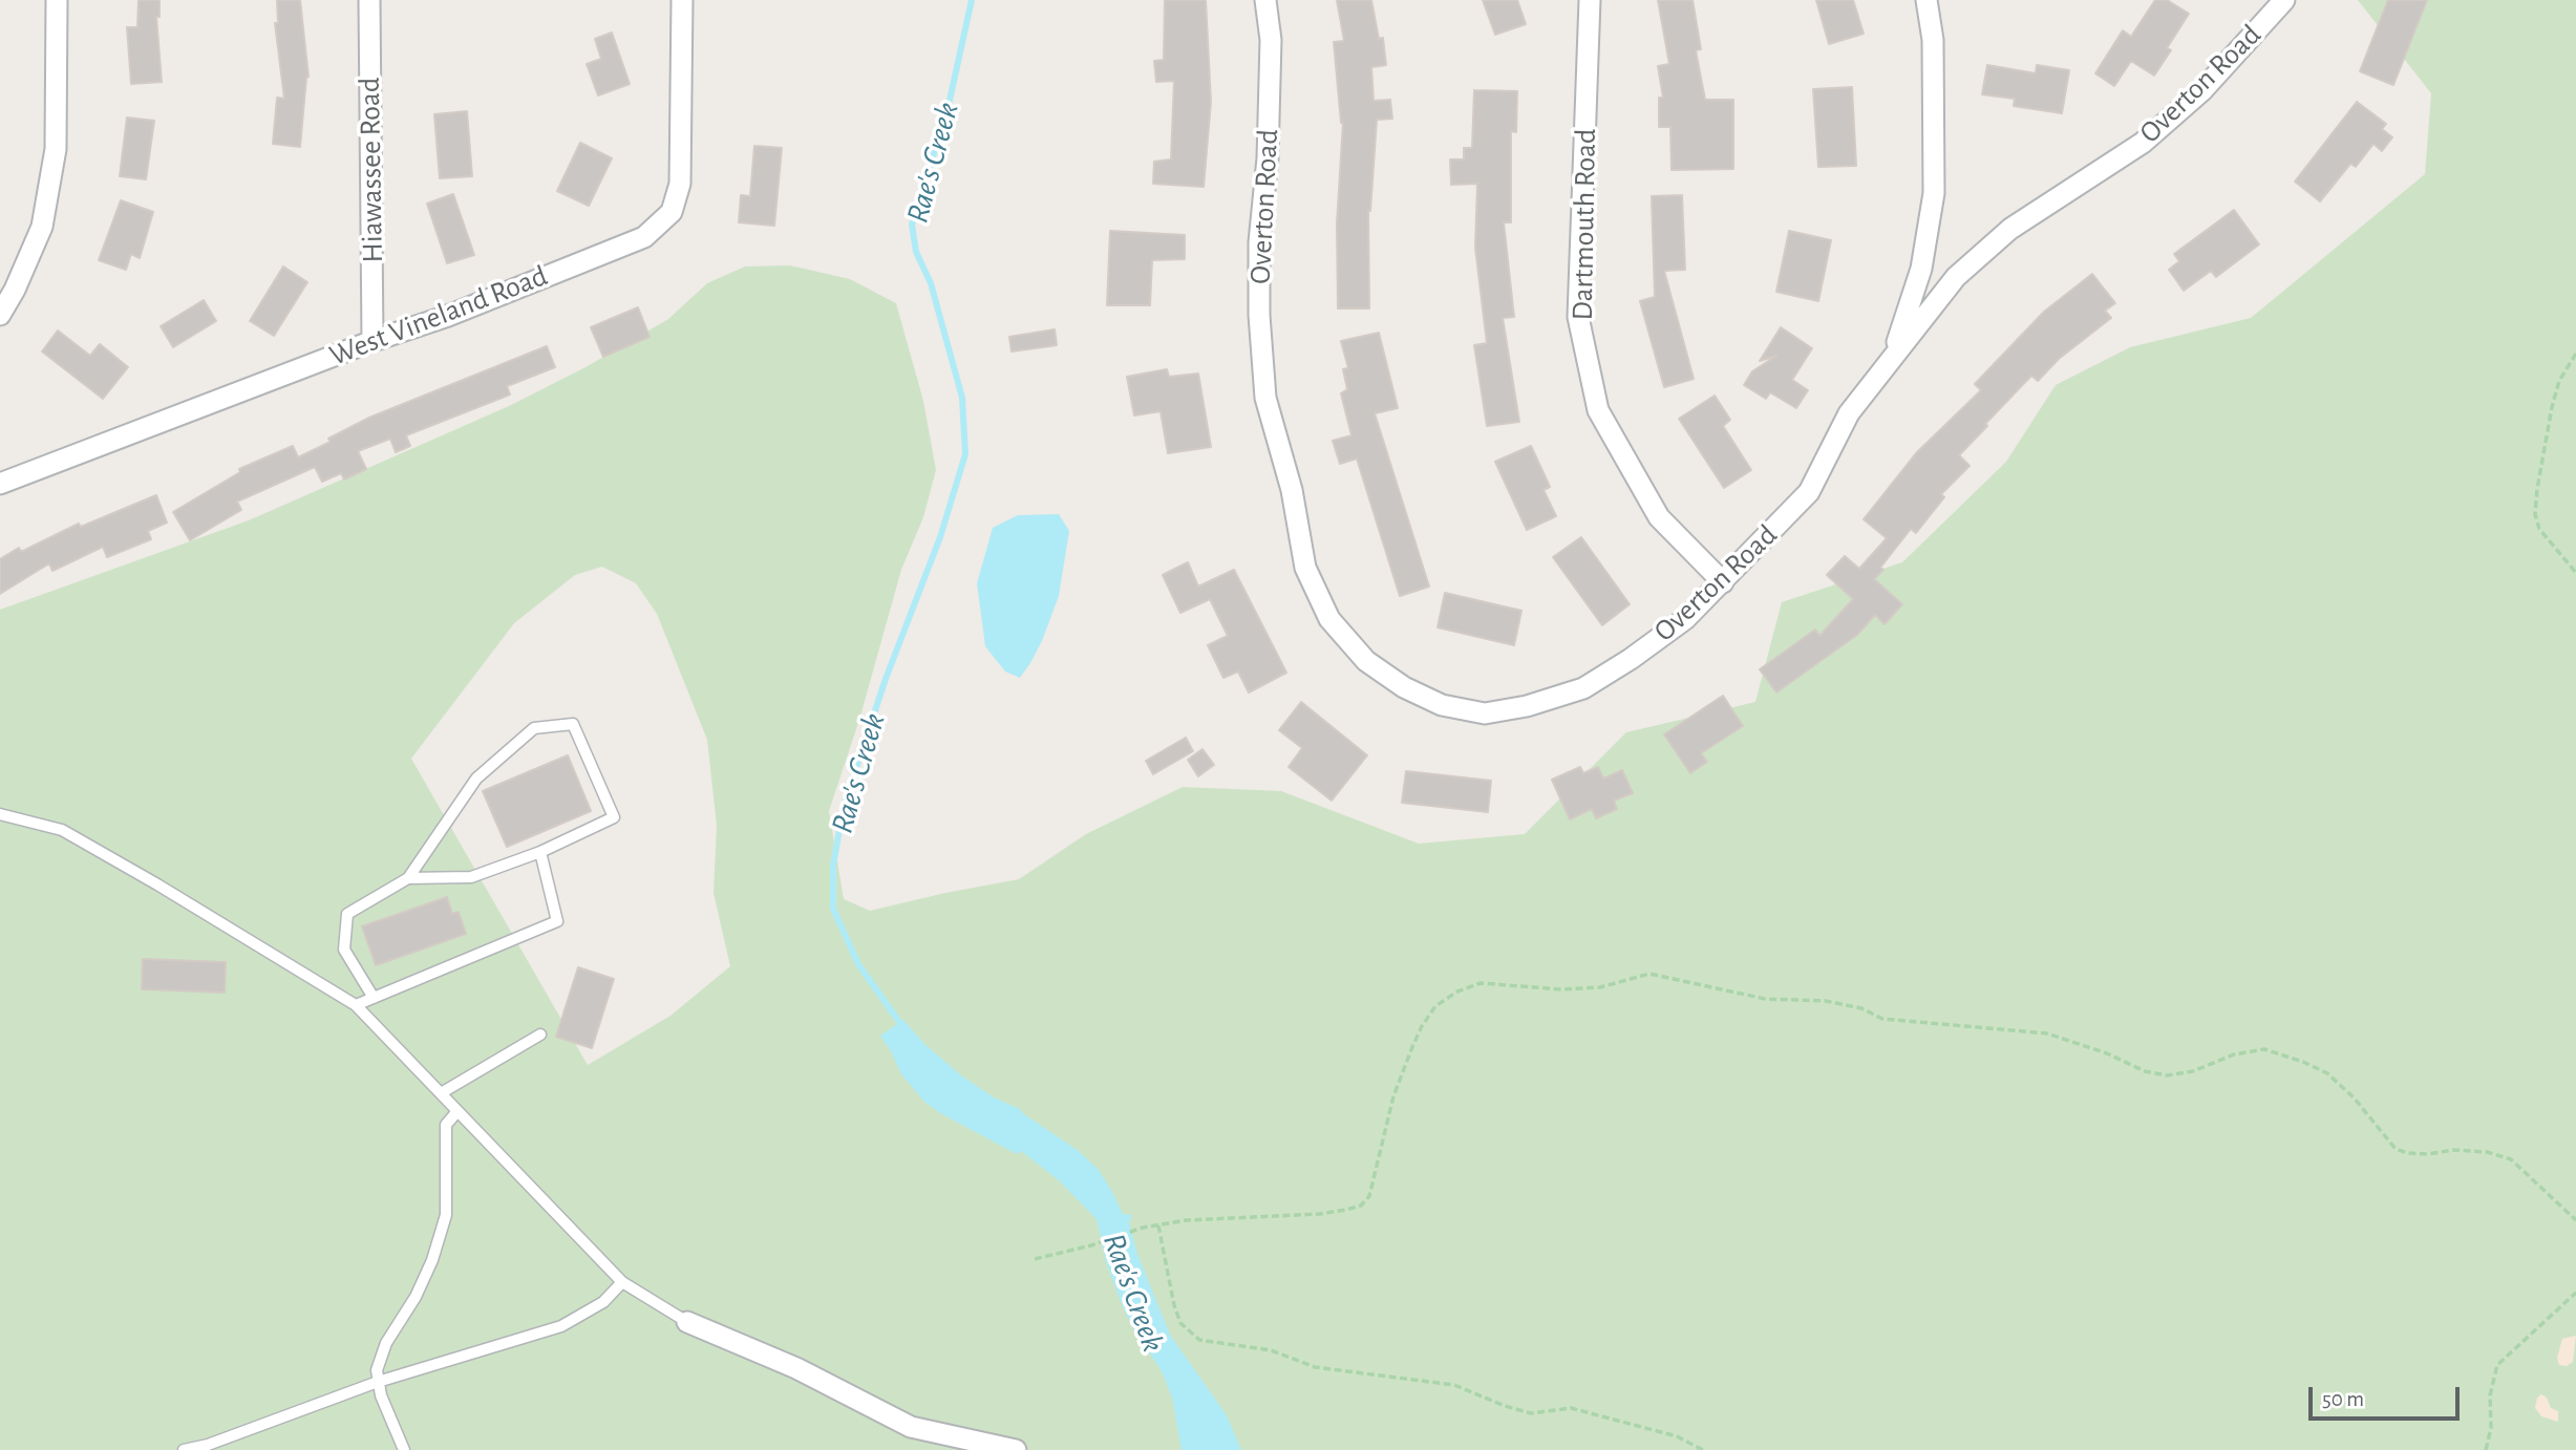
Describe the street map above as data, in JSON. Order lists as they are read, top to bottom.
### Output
{
  "streets": {
    "street": [
      "Overton Road",
      "Hiawassee Road",
      "Dartmouth Road",
      "West Vineland Road"
    ]
  },
  "crossings": [
    ["Overton Road", "Dartmouth Road"],
    ["Hiawassee Road", "West Vineland Road"]
  ],
  "water": ["Rae's Creek"],
  "scale_bar": "50 m"
}
